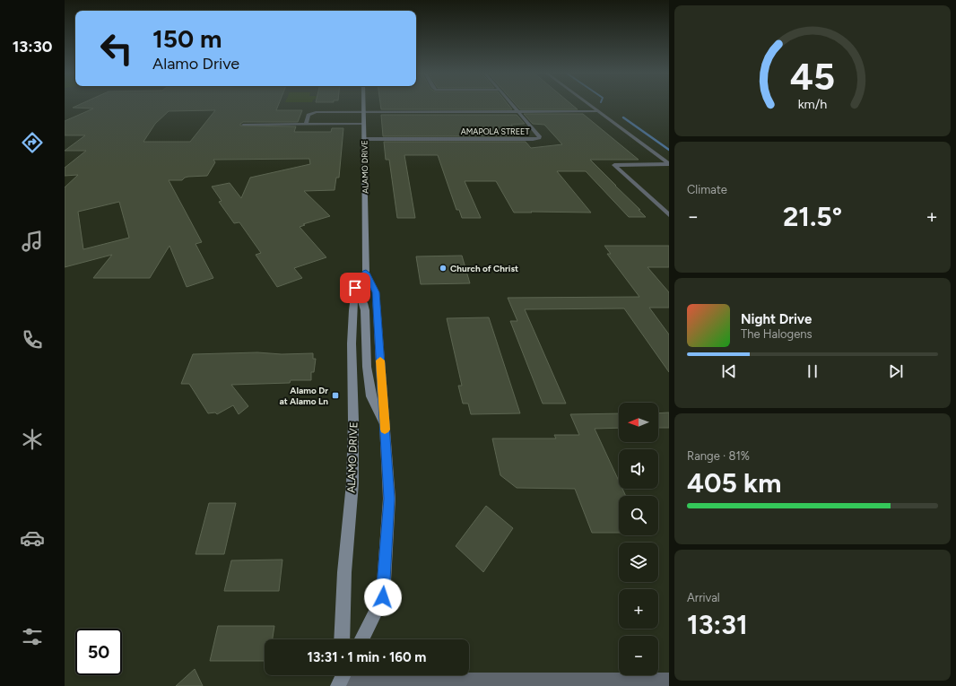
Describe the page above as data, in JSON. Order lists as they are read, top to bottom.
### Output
{
  "streets": {
    "main road": ["ALAMO DRIVE"],
    "street": ["AMAPOLA STREET"]
  },
  "crossings": [
    ["AMAPOLA STREET", "ALAMO DRIVE"]
  ],
  "places": {
    "other": ["Church of Christ"],
    "transit": ["Alamo Dr at Alamo Ln"]
  },
  "north": "left",
  "page": {
    "tabs": "13:30",
    "turn": ["150 m", "Alamo Drive"],
    "tile": [
      "Climate",
      ["Range · 81%", "405 km"],
      ["Arrival", "13:31"]
    ],
    "heat": ["−", "21.5°", "+"],
    "song": ["Night Drive", "The Halogens"],
    "map_buttons": ["+", "−"],
    "limit": "50",
    "trip": "13:31 · 1 min · 160 m",
    "gauge": ["45", "km/h"]
  }
}
